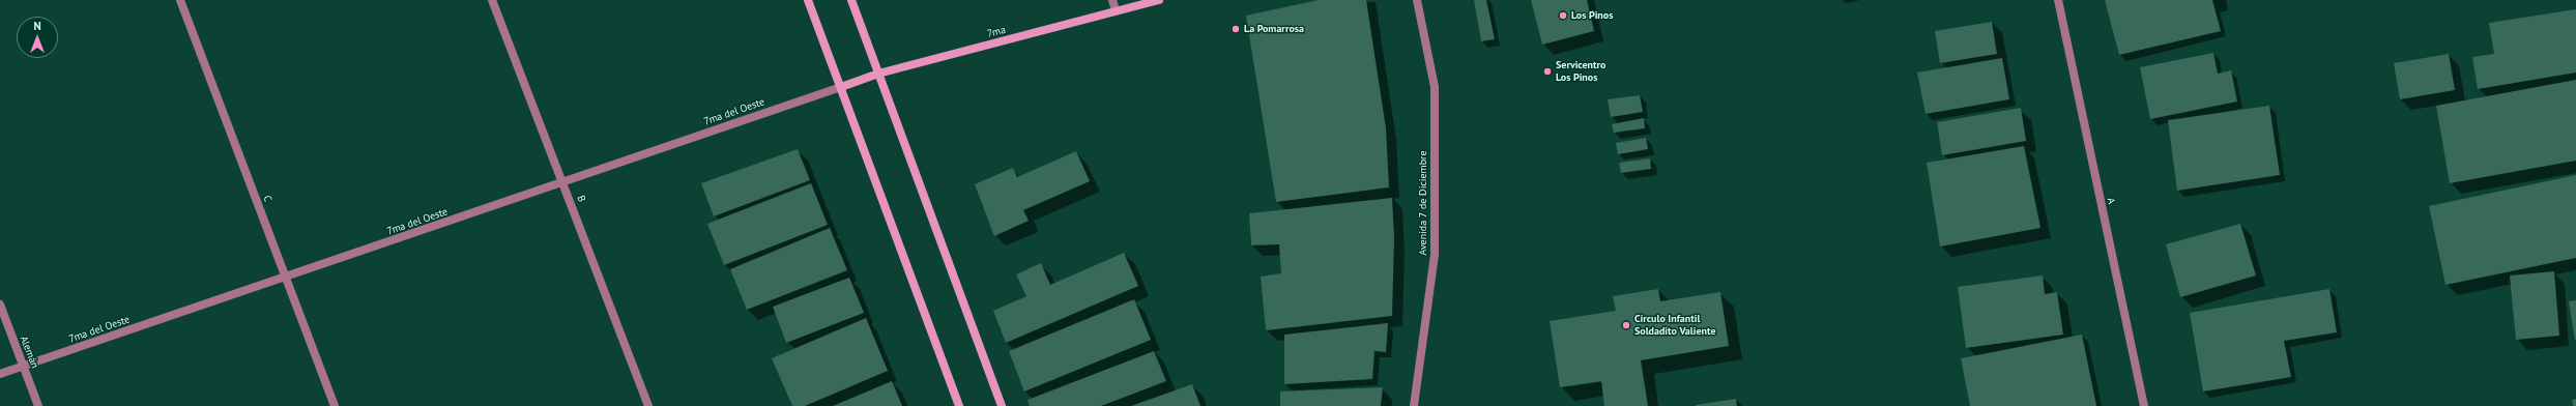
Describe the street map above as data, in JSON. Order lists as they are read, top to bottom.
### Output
{
  "streets": {
    "main road": ["7ma"],
    "street": [
      "7ma del Oeste",
      "C",
      "B",
      "A",
      "Avenida 7 de Diciembre",
      "Alemán"
    ]
  },
  "crossings": [
    ["7ma", "7ma del Oeste"],
    ["7ma del Oeste", "C"],
    ["7ma del Oeste", "B"],
    ["7ma del Oeste", "Alemán"]
  ],
  "places": [
    "Los Pinos",
    "La Pomarrosa",
    "Servicentro Los Pinos",
    "Círculo Infantil Soldadito Valiente"
  ],
  "north": "top"
}
